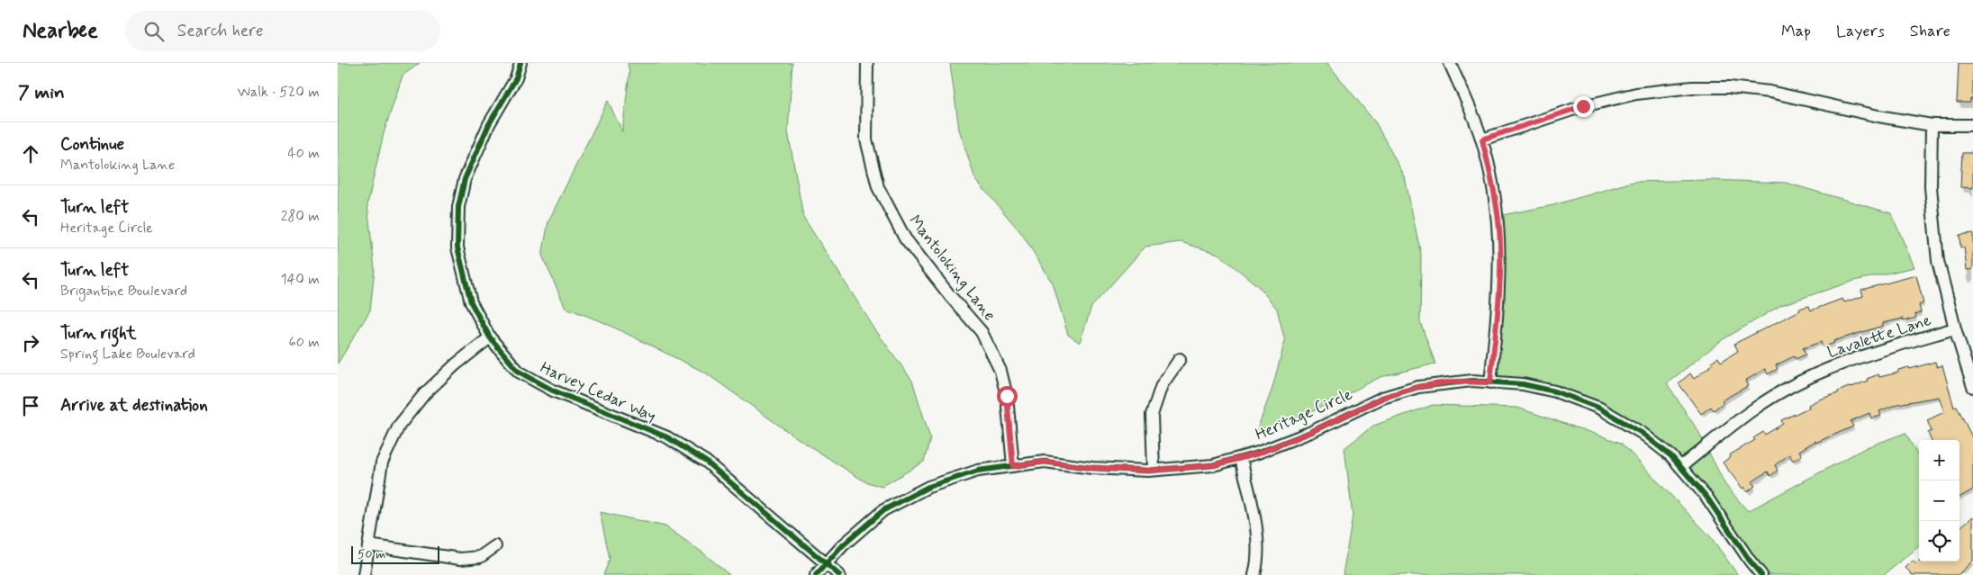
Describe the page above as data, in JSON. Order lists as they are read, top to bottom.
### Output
{
  "streets": {
    "street": [
      "Mantoloking Lane",
      "Lavalette Lane",
      "Harvey Cedar Way",
      "Heritage Circle"
    ]
  },
  "crossings": [
    ["Mantoloking Lane", "Heritage Circle"],
    ["Lavalette Lane", "Heritage Circle"],
    ["Harvey Cedar Way", "Heritage Circle"]
  ],
  "scale_bar": "50 m",
  "page": {
    "header": "Nearbee",
    "search": "Search here",
    "nav": ["Map", "Layers", "Share"],
    "heading": ["7 min", "Walk · 520 m"],
    "list": [
      ["Continue", "Mantoloking Lane", "40 m"],
      ["Turn left", "Heritage Circle", "280 m"],
      ["Turn left", "Brigantine Boulevard", "140 m"],
      ["Turn right", "Spring Lake Boulevard", "60 m"],
      "Arrive at destination"
    ],
    "map_buttons": ["+", "−"],
    "scale": "50 m"
  }
}
